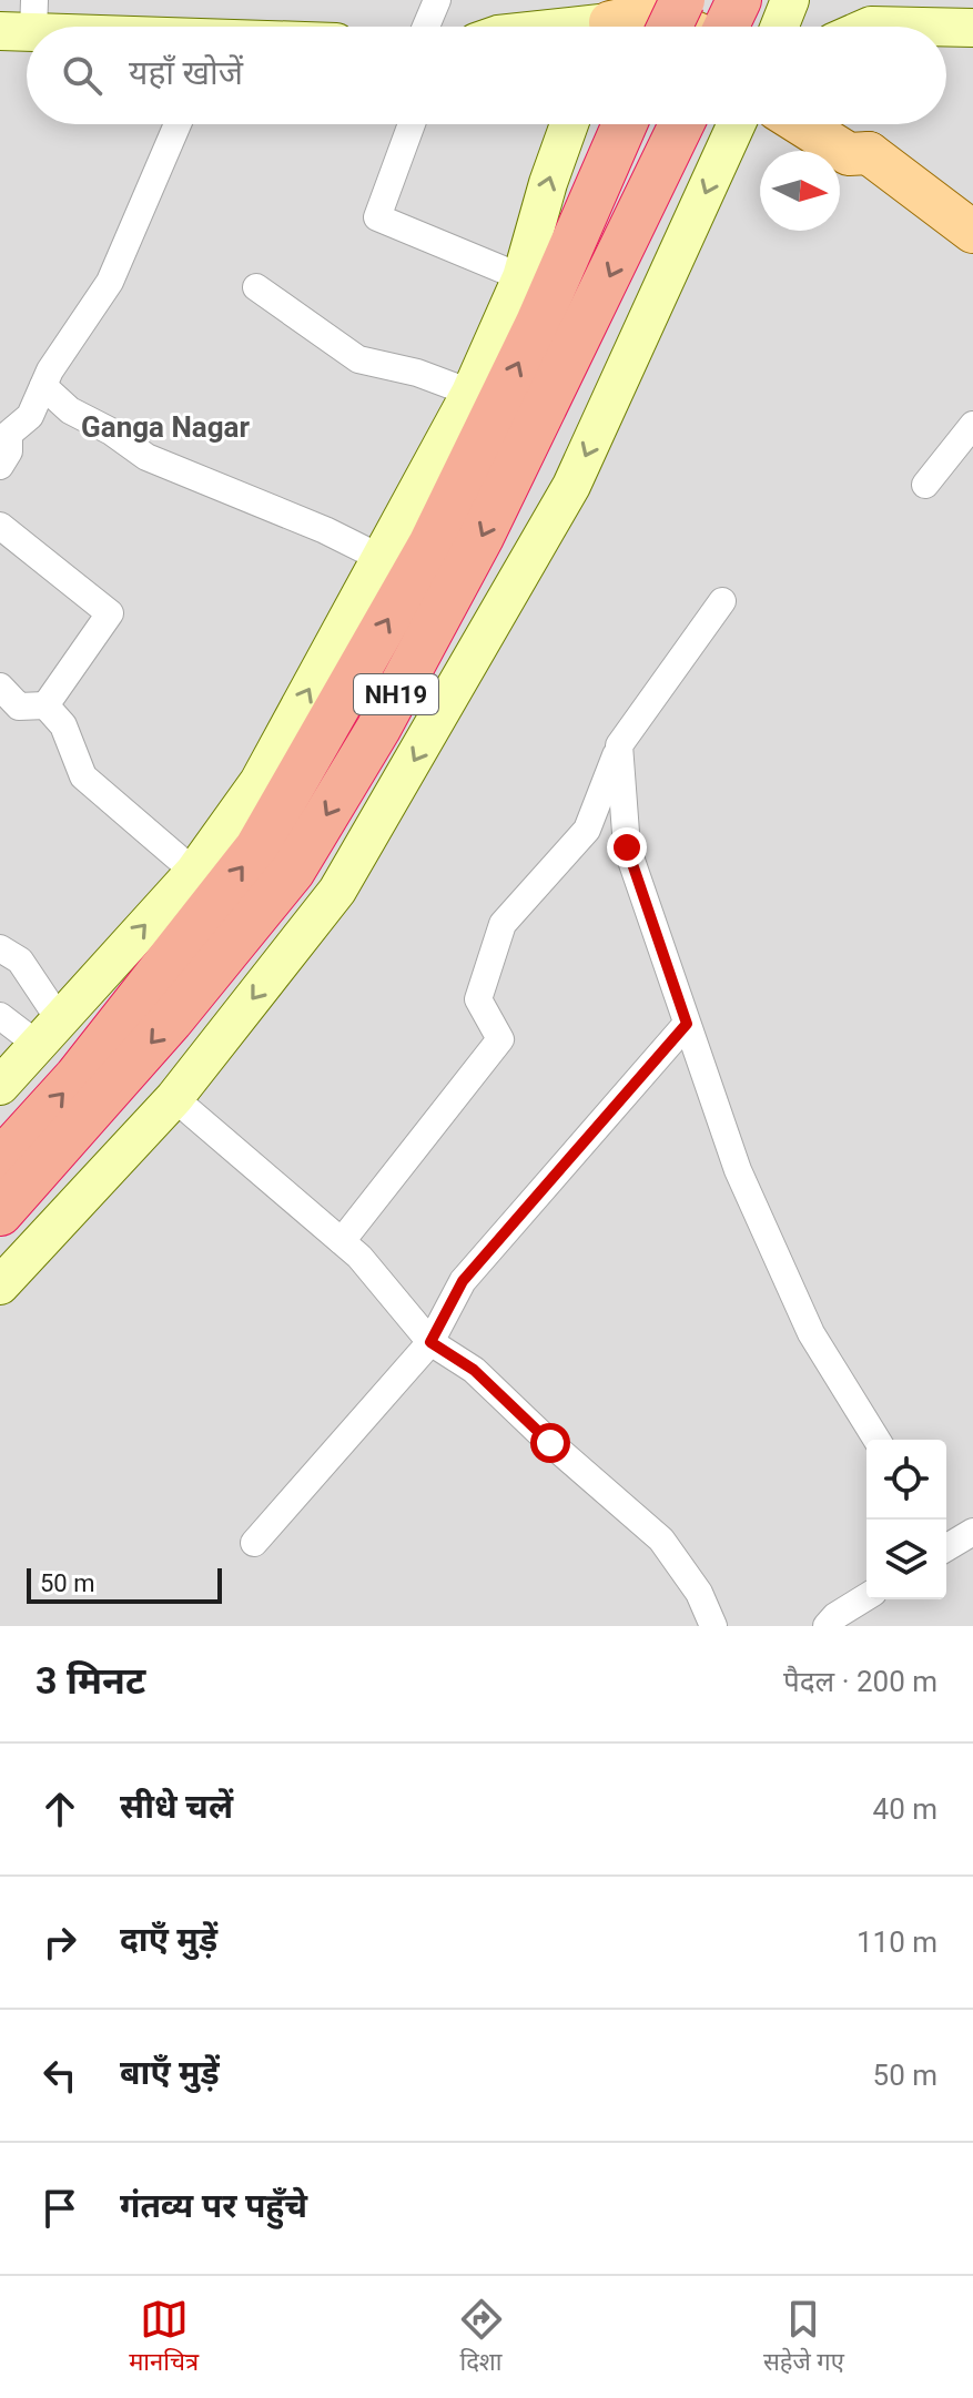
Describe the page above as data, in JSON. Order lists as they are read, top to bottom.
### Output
{
  "streets": {
    "highway": ["NH19"]
  },
  "districts": ["Ganga Nagar"],
  "scale_bar": "50 m",
  "north": "right",
  "page": {
    "search": "यहाँ खोजें",
    "scale": "50 m",
    "heading": ["3 मिनट", "पैदल · 200 m"],
    "list": [
      ["सीधे चलें", "40 m"],
      ["दाएँ मुड़ें", "110 m"],
      ["बाएँ मुड़ें", "50 m"],
      "गंतव्य पर पहुँचे"
    ],
    "nav": ["मानचित्र", "दिशा", "सहेजे गए"]
  }
}
